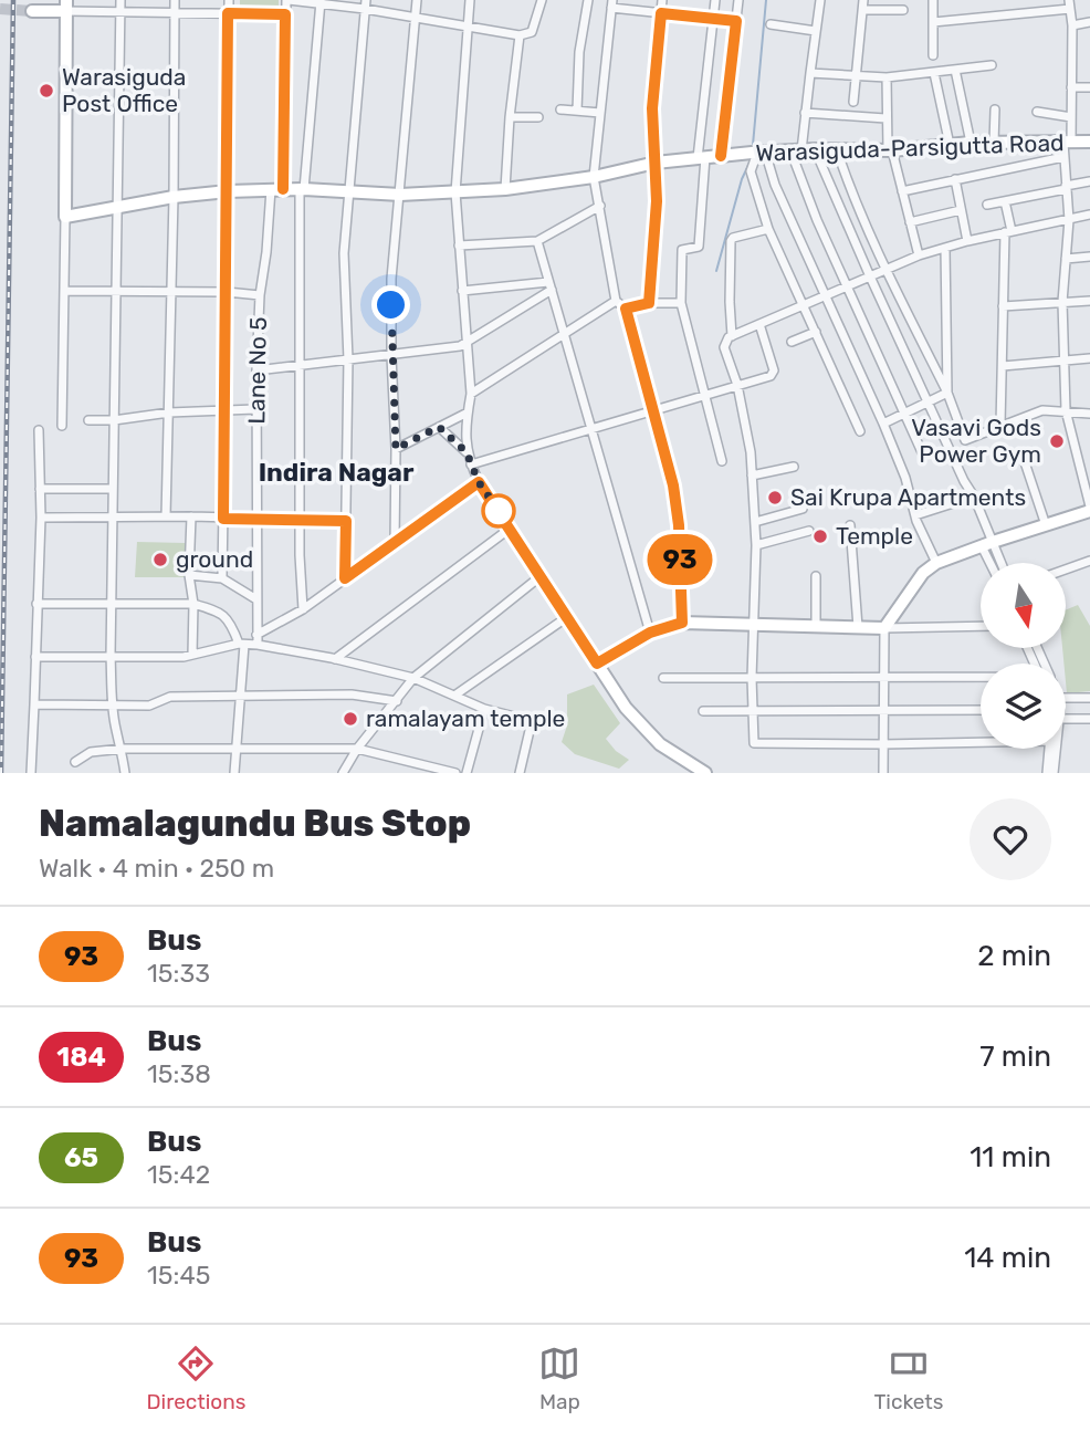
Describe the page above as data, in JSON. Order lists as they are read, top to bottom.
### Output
{
  "streets": {
    "street": ["Warasiguda-Parsigutta Road", "Lane No 5"]
  },
  "crossings": [
    ["Warasiguda-Parsigutta Road", "Lane No 5"]
  ],
  "districts": ["Indira Nagar"],
  "places": [
    "Warasiguda Post Office",
    "Vasavi Gods Power Gym",
    "Sai Krupa Apartments",
    "Temple",
    "ground",
    "ramalayam temple"
  ],
  "lines": ["bus line 93"],
  "north": "bottom",
  "page": {
    "on_map": "93",
    "heading": ["Namalagundu Bus Stop", "Walk · 4 min · 250 m"],
    "list": [
      {
        "mark": "93",
        "name": "Bus",
        "note": "15:33",
        "value": "2 min"
      },
      {
        "mark": "184",
        "name": "Bus",
        "note": "15:38",
        "value": "7 min"
      },
      {
        "mark": "65",
        "name": "Bus",
        "note": "15:42",
        "value": "11 min"
      },
      {
        "mark": "93",
        "name": "Bus",
        "note": "15:45",
        "value": "14 min"
      }
    ],
    "tabs": ["Directions", "Map", "Tickets"]
  }
}
